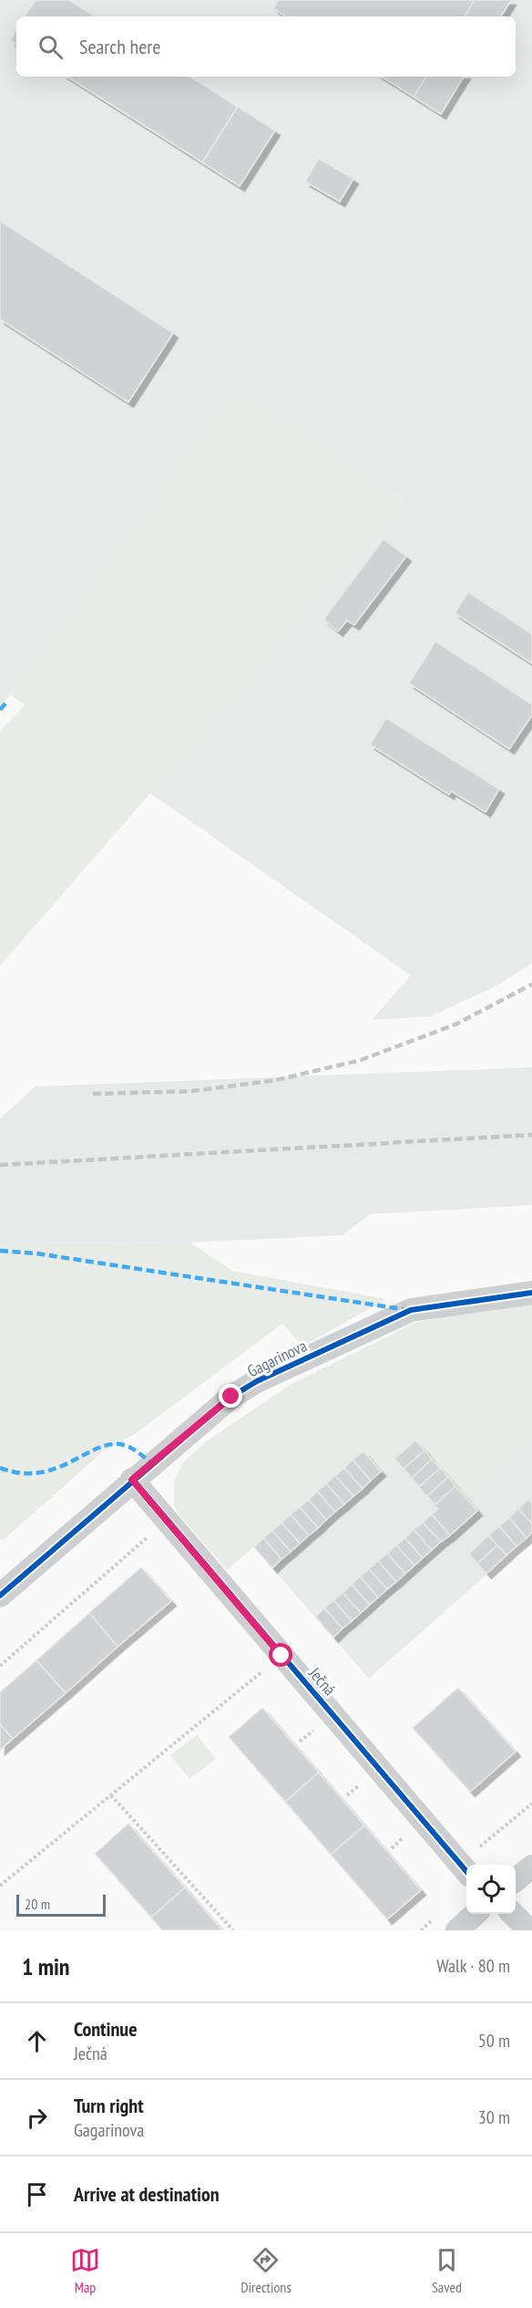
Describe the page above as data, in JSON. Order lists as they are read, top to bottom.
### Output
{
  "streets": {
    "street": ["Gagarinova", "Ječná"]
  },
  "crossings": [
    ["Gagarinova", "Ječná"]
  ],
  "scale_bar": "20 m",
  "page": {
    "search": "Search here",
    "scale": "20 m",
    "heading": ["1 min", "Walk · 80 m"],
    "list": [
      ["Continue", "Ječná", "50 m"],
      ["Turn right", "Gagarinova", "30 m"],
      "Arrive at destination"
    ],
    "nav": ["Map", "Directions", "Saved"]
  }
}
